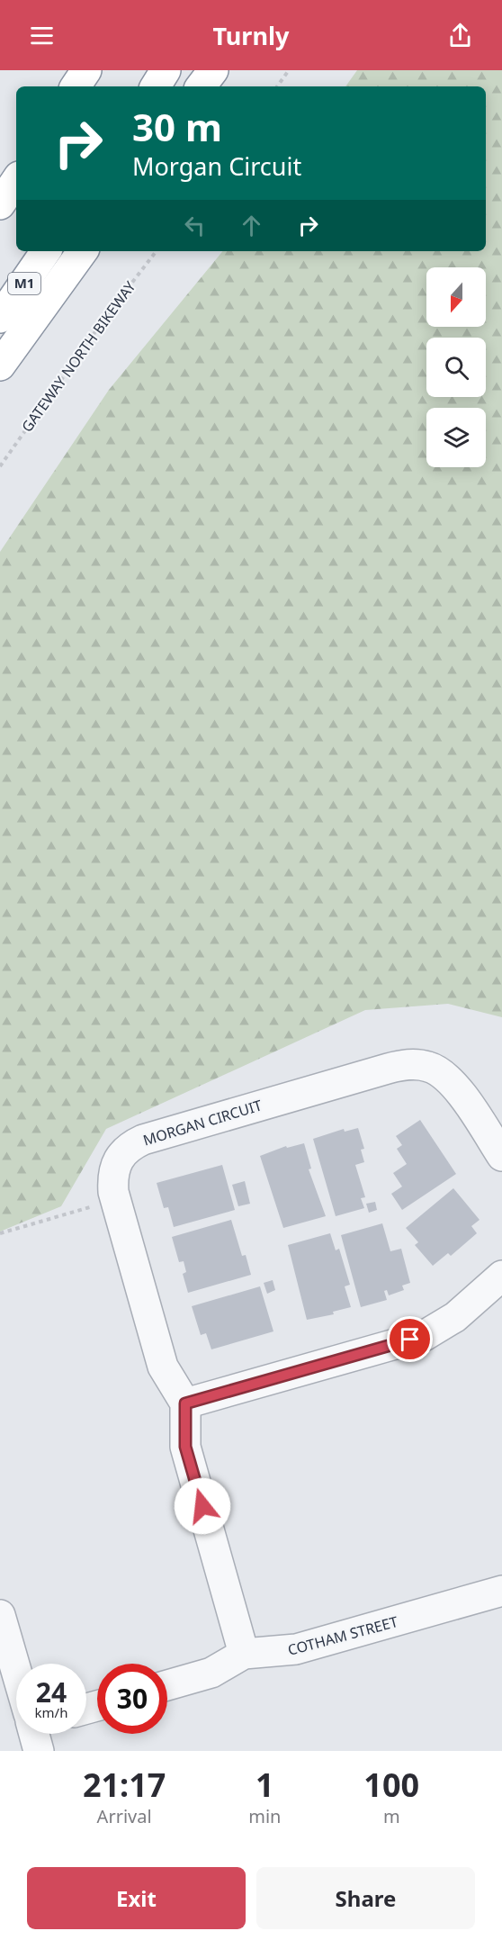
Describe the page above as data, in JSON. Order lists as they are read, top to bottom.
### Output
{
  "streets": {
    "highway": ["M1"],
    "street": ["MORGAN CIRCUIT", "COTHAM STREET"],
    "path": ["GATEWAY NORTH BIKEWAY"]
  },
  "north": "bottom",
  "page": {
    "header": "Turnly",
    "turn": ["30 m", "Morgan Circuit"],
    "speed": "24 km/h",
    "limit": "30",
    "eta": [
      "21:17",
      "Arrival",
      "1",
      "min",
      "100",
      "m"
    ],
    "buttons": ["Exit", "Share"]
  }
}
